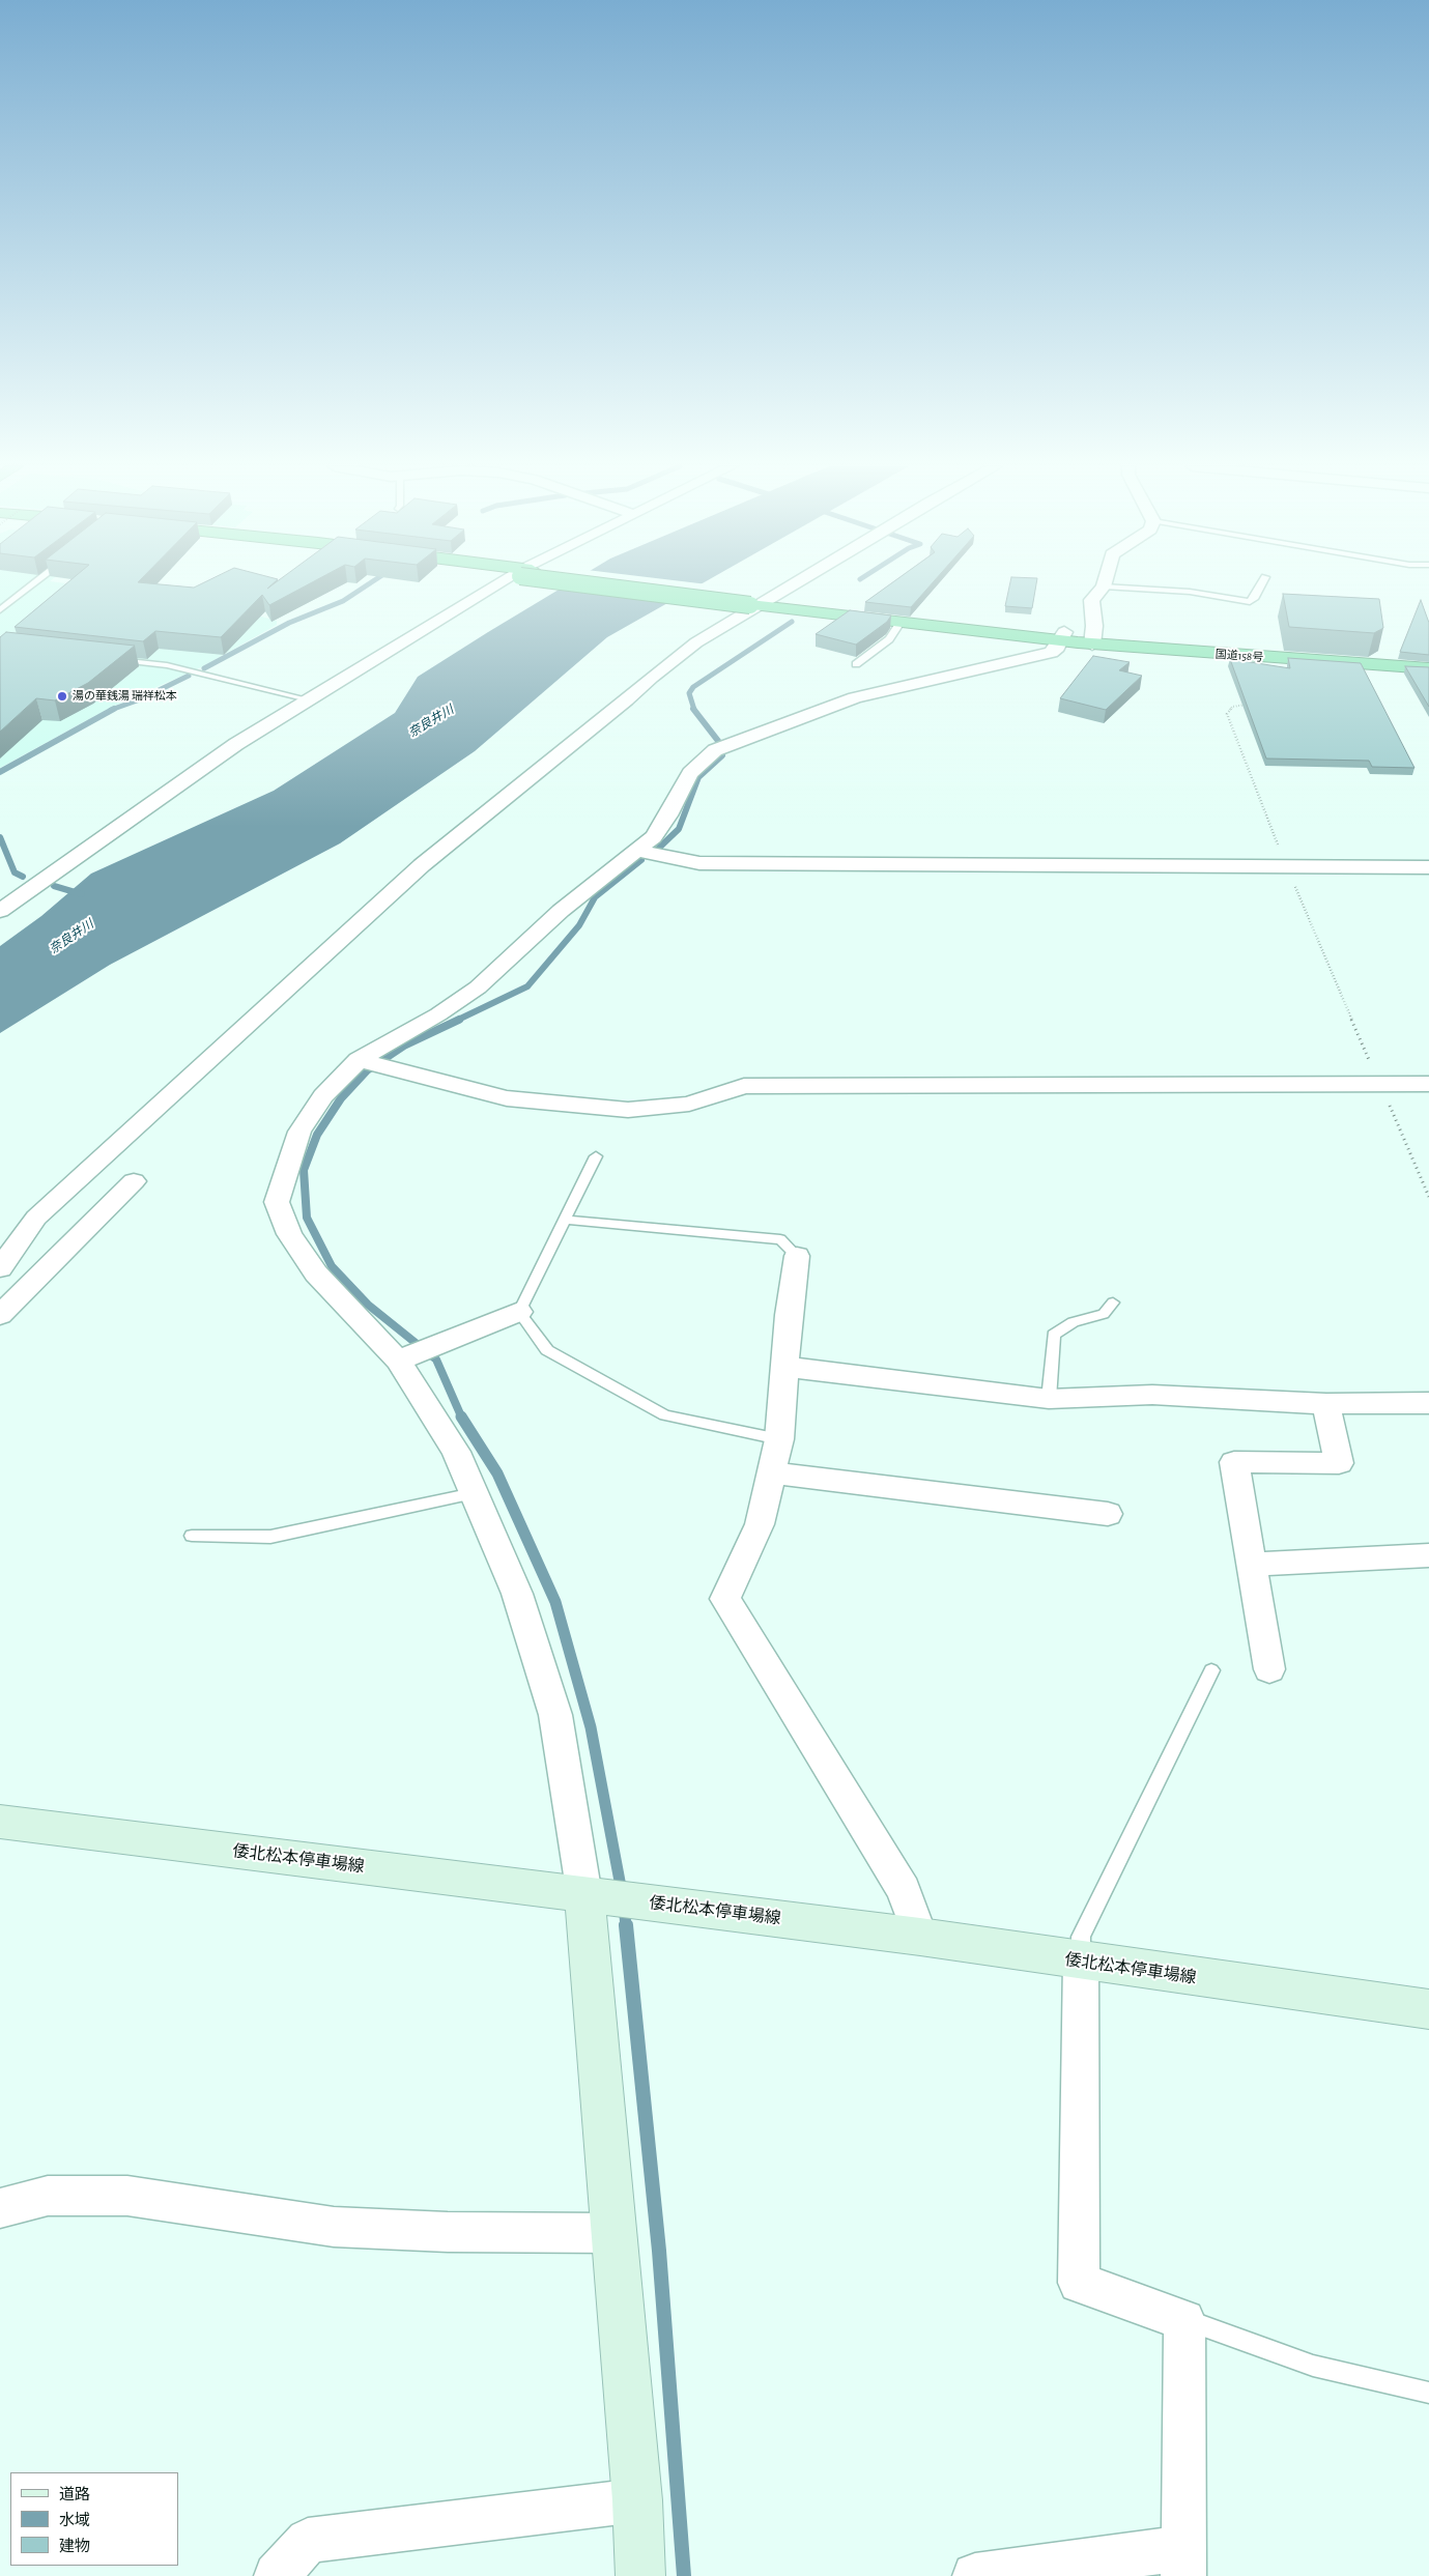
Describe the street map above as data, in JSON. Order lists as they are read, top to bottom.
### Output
{
  "streets": {
    "highway": ["国道158号"],
    "main road": ["倭北松本停車場線"]
  },
  "water": ["奈良井川"],
  "places": ["湯の華銭湯 瑞祥松本"],
  "legend": ["道路", "水域", "建物"]
}
